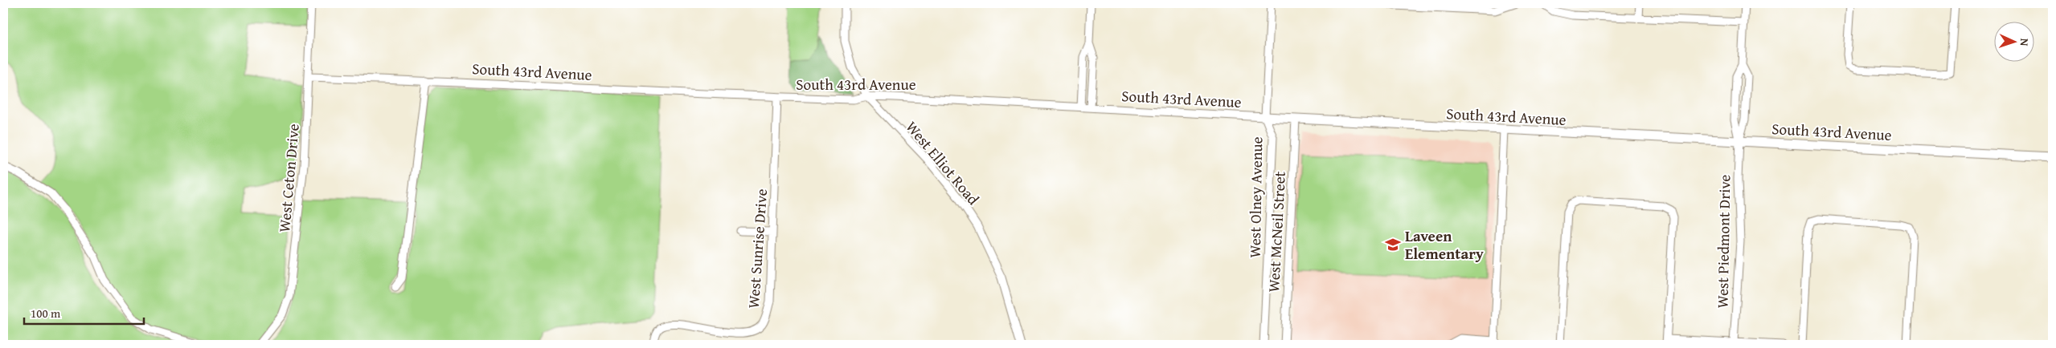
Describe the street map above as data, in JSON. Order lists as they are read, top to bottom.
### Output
{
  "streets": {
    "street": [
      "South 43rd Avenue",
      "West Elliot Road",
      "West Ceton Drive",
      "West Olney Avenue",
      "West McNeil Street",
      "West Piedmont Drive",
      "West Sunrise Drive"
    ]
  },
  "crossings": [
    ["South 43rd Avenue", "West Elliot Road"],
    ["South 43rd Avenue", "West Ceton Drive"],
    ["South 43rd Avenue", "West Olney Avenue"],
    ["South 43rd Avenue", "West McNeil Street"],
    ["South 43rd Avenue", "West Piedmont Drive"],
    ["South 43rd Avenue", "West Sunrise Drive"]
  ],
  "places": {
    "school or university": ["Laveen Elementary"]
  },
  "scale_bar": "100 m",
  "north": "right"
}
